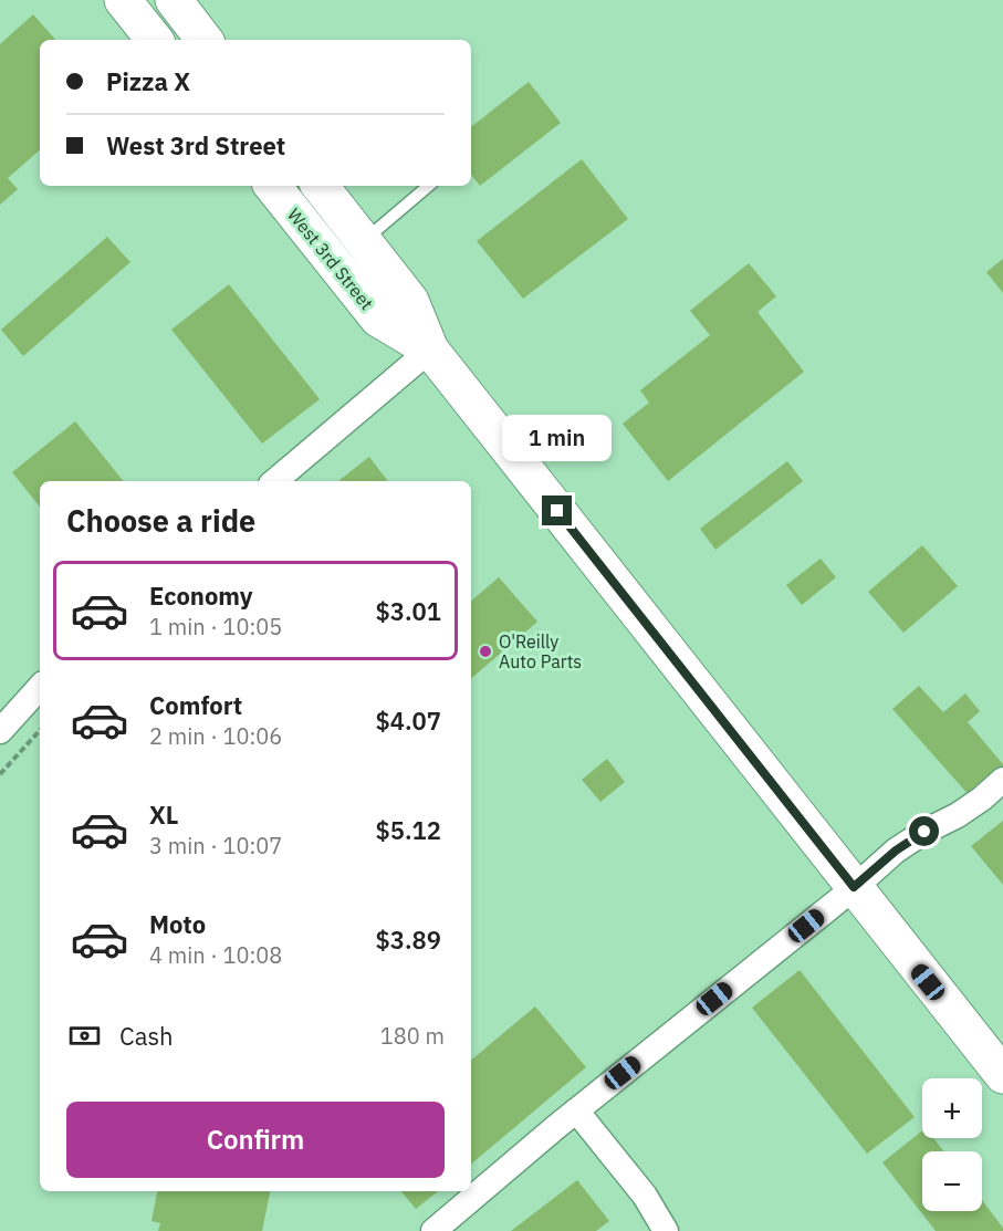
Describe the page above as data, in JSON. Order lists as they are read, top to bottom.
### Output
{
  "streets": {
    "main road": ["West 3rd Street"]
  },
  "places": ["O'Reilly Auto Parts"],
  "page": {
    "banner": ["Pizza X", "West 3rd Street"],
    "bubble": "1 min",
    "heading": "Choose a ride",
    "list": [
      {
        "name": "Economy",
        "note": "1 min · 10:05",
        "value": "$3.01"
      },
      {
        "name": "Comfort",
        "note": "2 min · 10:06",
        "value": "$4.07"
      },
      {
        "name": "XL",
        "note": "3 min · 10:07",
        "value": "$5.12"
      },
      {
        "name": "Moto",
        "note": "4 min · 10:08",
        "value": "$3.89"
      }
    ],
    "pay": ["Cash", "180 m"],
    "map_buttons": ["+", "−"],
    "buttons": "Confirm"
  }
}
